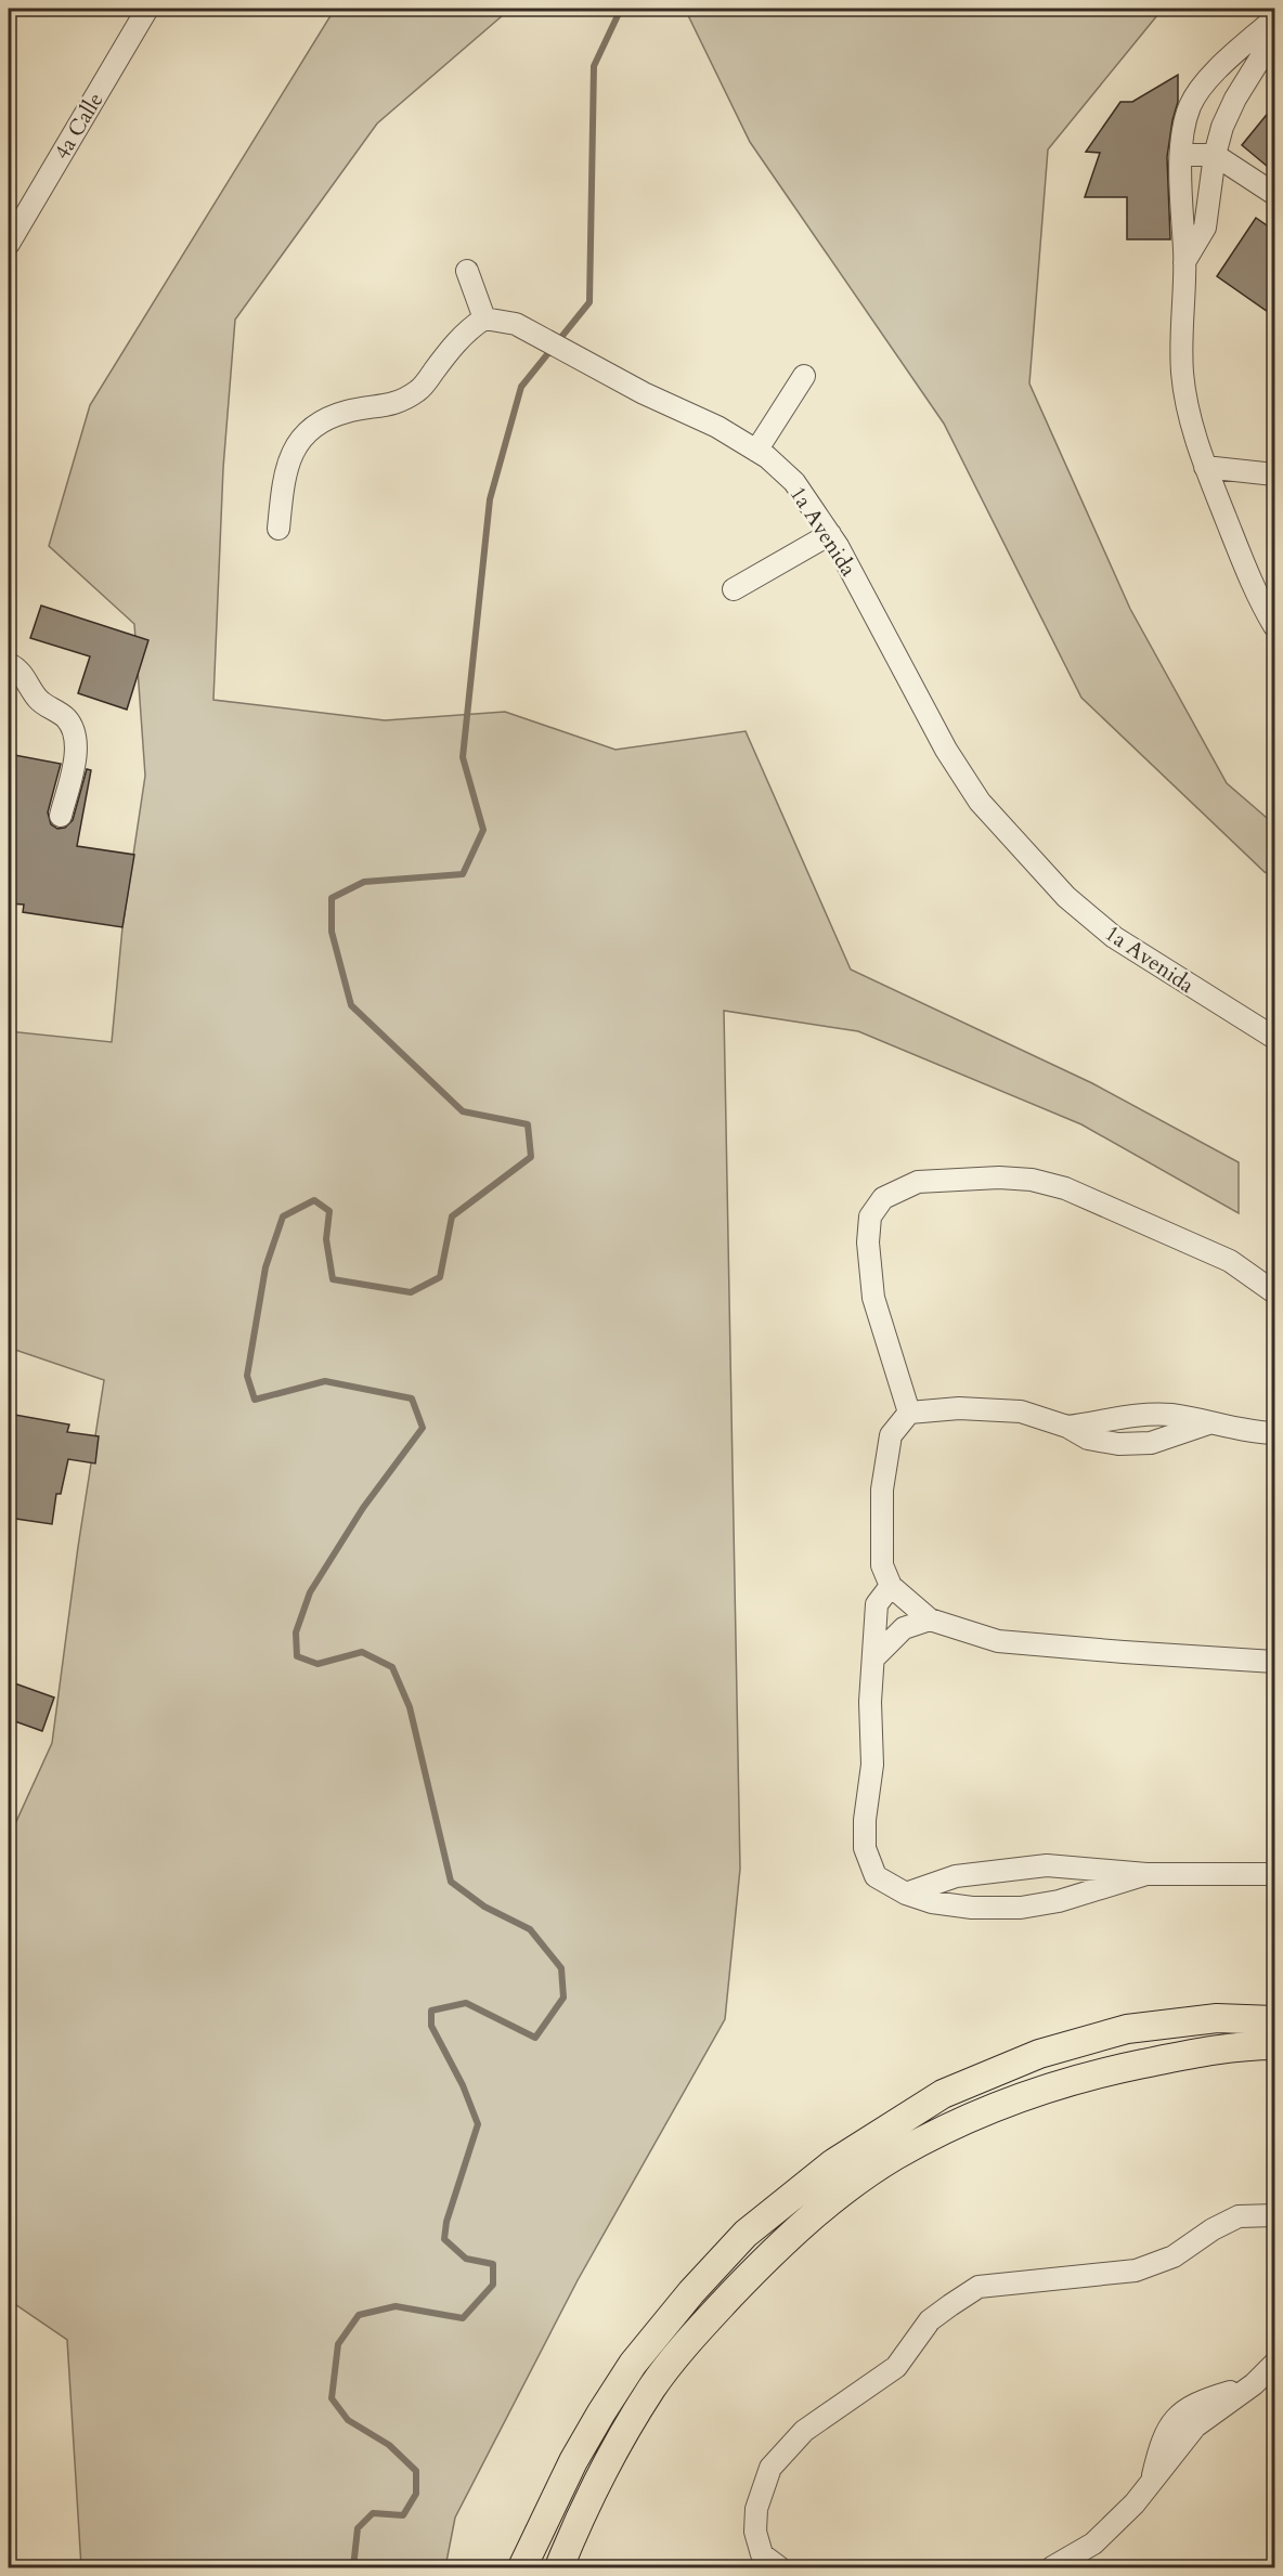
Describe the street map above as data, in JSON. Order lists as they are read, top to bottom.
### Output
{
  "streets": {
    "street": ["4a Calle", "1a Avenida"]
  }
}
